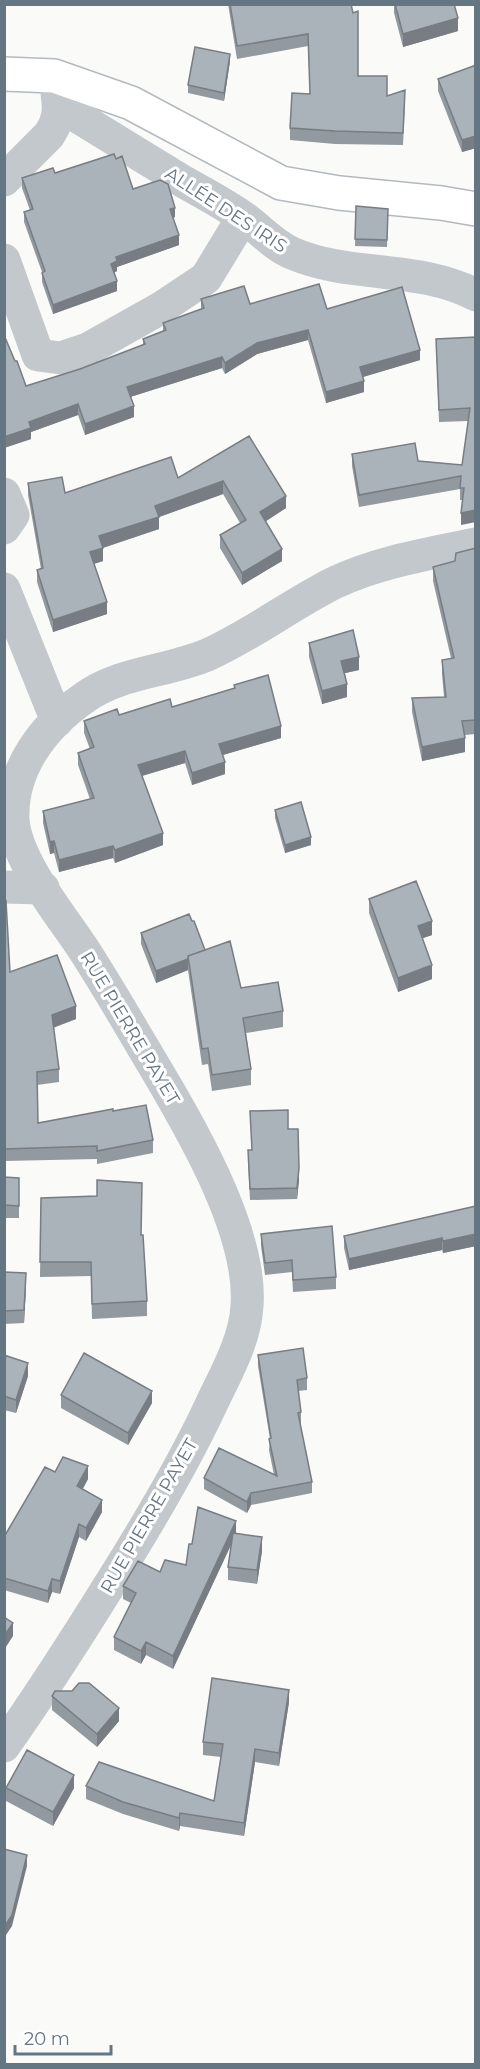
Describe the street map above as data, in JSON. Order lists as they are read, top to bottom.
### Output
{
  "streets": {
    "street": ["ALLÉE DES IRIS", "RUE PIERRE PAYET"]
  },
  "scale_bar": "20 m"
}
